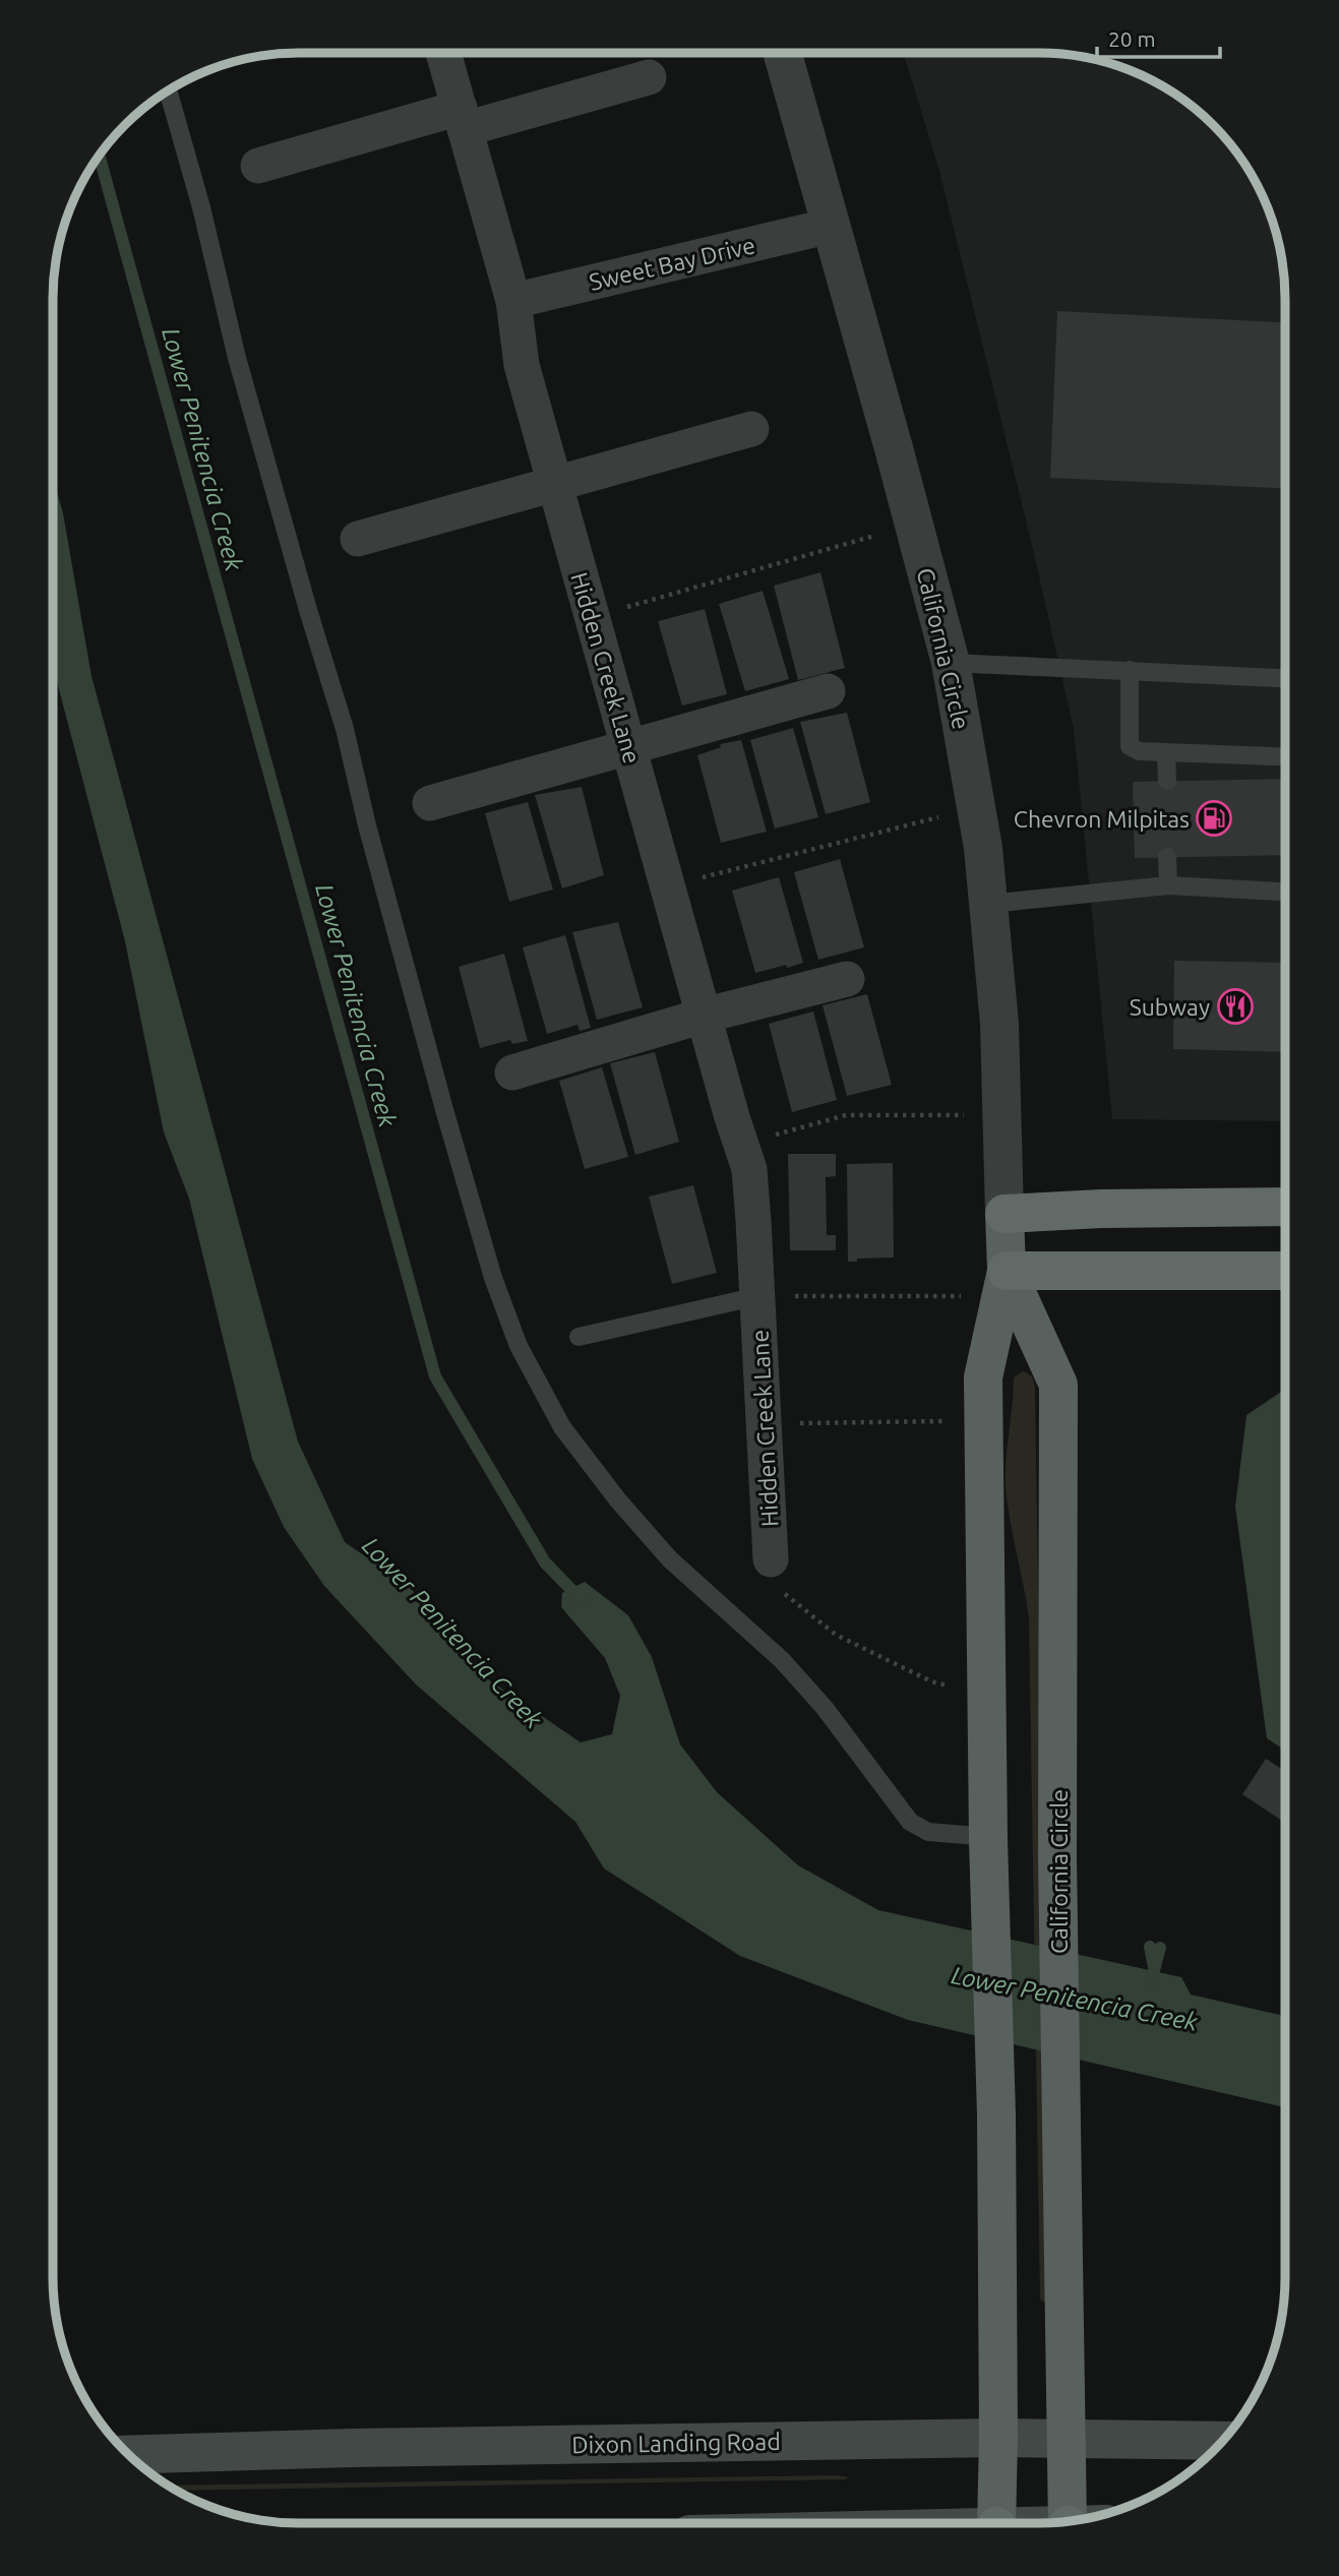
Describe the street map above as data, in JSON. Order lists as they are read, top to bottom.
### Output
{
  "streets": {
    "highway": ["California Circle"],
    "main road": ["Dixon Landing Road"],
    "street": ["Sweet Bay Drive", "Hidden Creek Lane"]
  },
  "crossings": [
    ["Sweet Bay Drive", "California Circle"],
    ["Sweet Bay Drive", "Hidden Creek Lane"],
    ["California Circle", "Dixon Landing Road"]
  ],
  "water": ["Lower Penitencia Creek"],
  "places": {
    "fuel station": ["Chevron Milpitas"],
    "restaurant": ["Subway"]
  },
  "scale_bar": "20 m"
}
